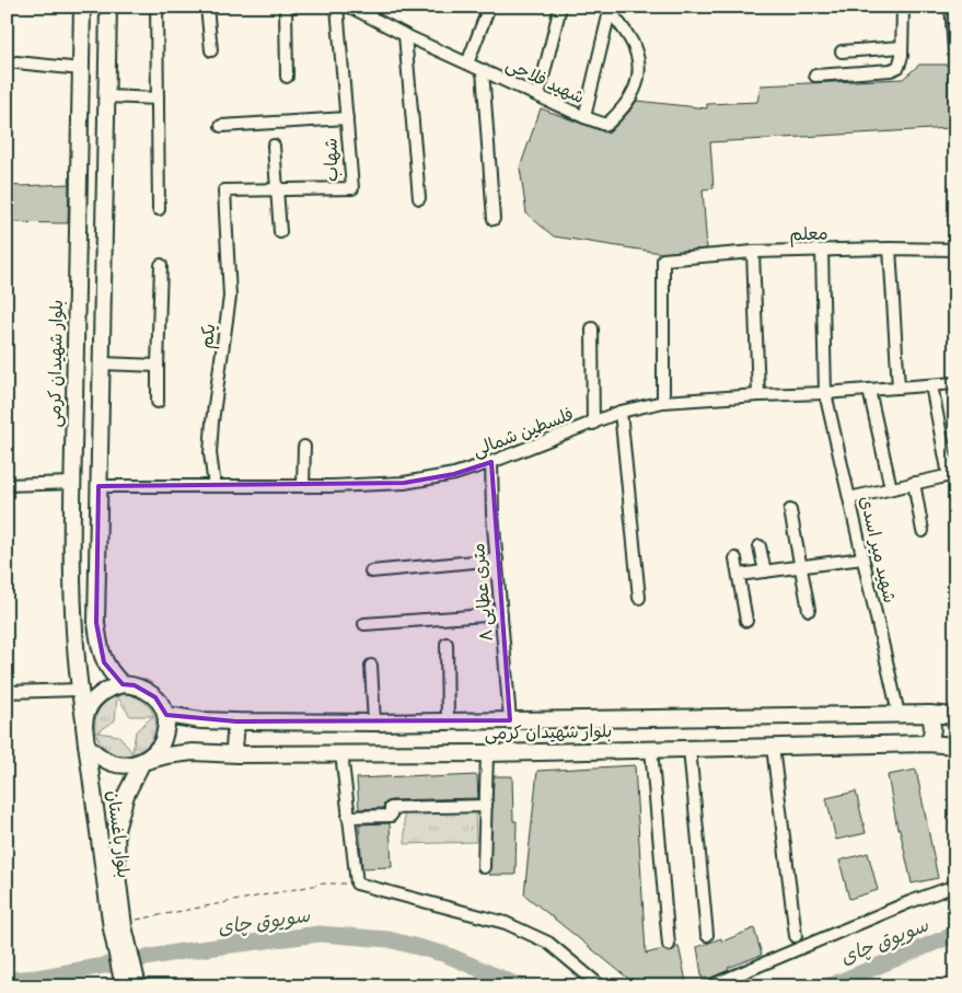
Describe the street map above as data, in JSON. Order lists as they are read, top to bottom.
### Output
{
  "streets": {
    "main road": ["بلوار شهیدان کرمی", "بلوار باغستان"],
    "street": [
      "شهید فلاحی",
      "شهاب",
      "معلم",
      "یکم",
      "فلسطین شمالی",
      "شهید میر اسدی",
      "۸ متری عطایی"
    ]
  },
  "crossings": [
    ["شهاب", "یکم"],
    ["معلم", "فلسطین شمالی"],
    ["معلم", "شهید میر اسدی"],
    ["یکم", "فلسطین شمالی"],
    ["بلوار شهیدان کرمی", "شهید میر اسدی"],
    ["بلوار شهیدان کرمی", "۸ متری عطایی"],
    ["بلوار شهیدان کرمی", "بلوار باغستان"],
    ["فلسطین شمالی", "شهید میر اسدی"],
    ["فلسطین شمالی", "۸ متری عطایی"]
  ],
  "water": ["سویوق چای"]
}
